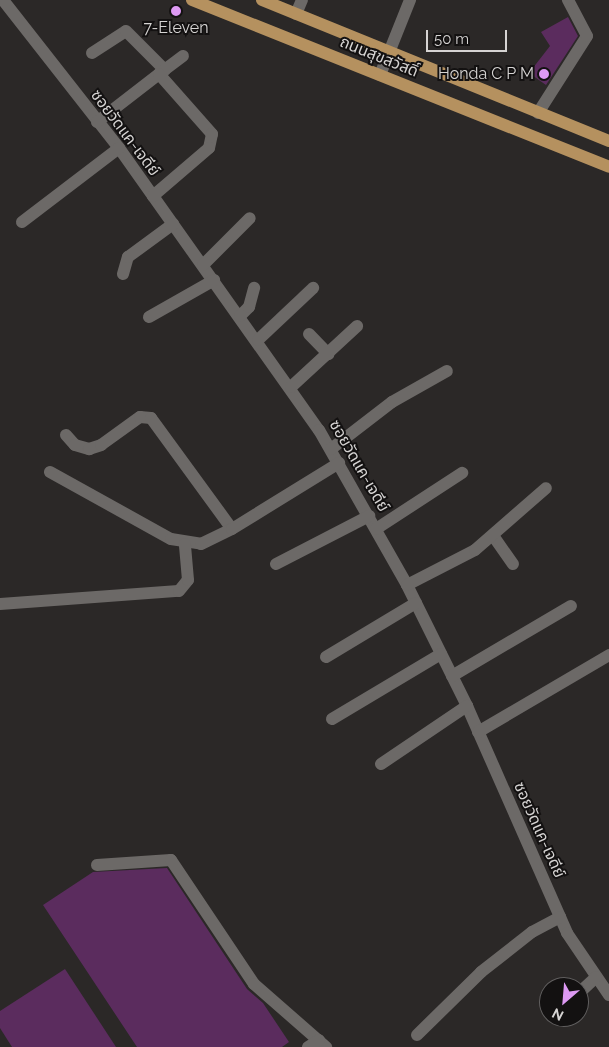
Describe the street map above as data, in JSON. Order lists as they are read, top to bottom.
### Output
{
  "streets": {
    "main road": ["ถนนสุขสวัสดิ์"],
    "street": ["ซอยวัดแค-เจดีย์"]
  },
  "places": ["7-Eleven", "Honda C P M"],
  "scale_bar": "50 m",
  "north": "bottom left"
}
